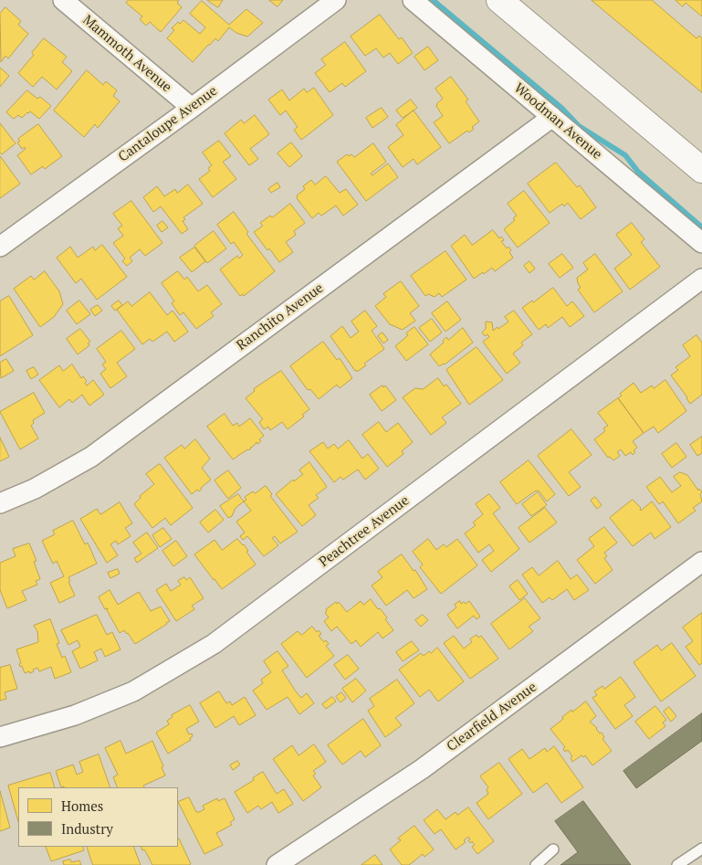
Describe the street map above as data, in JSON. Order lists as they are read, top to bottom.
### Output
{
  "streets": {
    "street": [
      "Mammoth Avenue",
      "Woodman Avenue",
      "Cantaloupe Avenue",
      "Ranchito Avenue",
      "Peachtree Avenue",
      "Clearfield Avenue"
    ]
  },
  "crossings": [
    ["Mammoth Avenue", "Cantaloupe Avenue"],
    ["Woodman Avenue", "Ranchito Avenue"]
  ],
  "legend": ["Homes", "Industry"]
}
